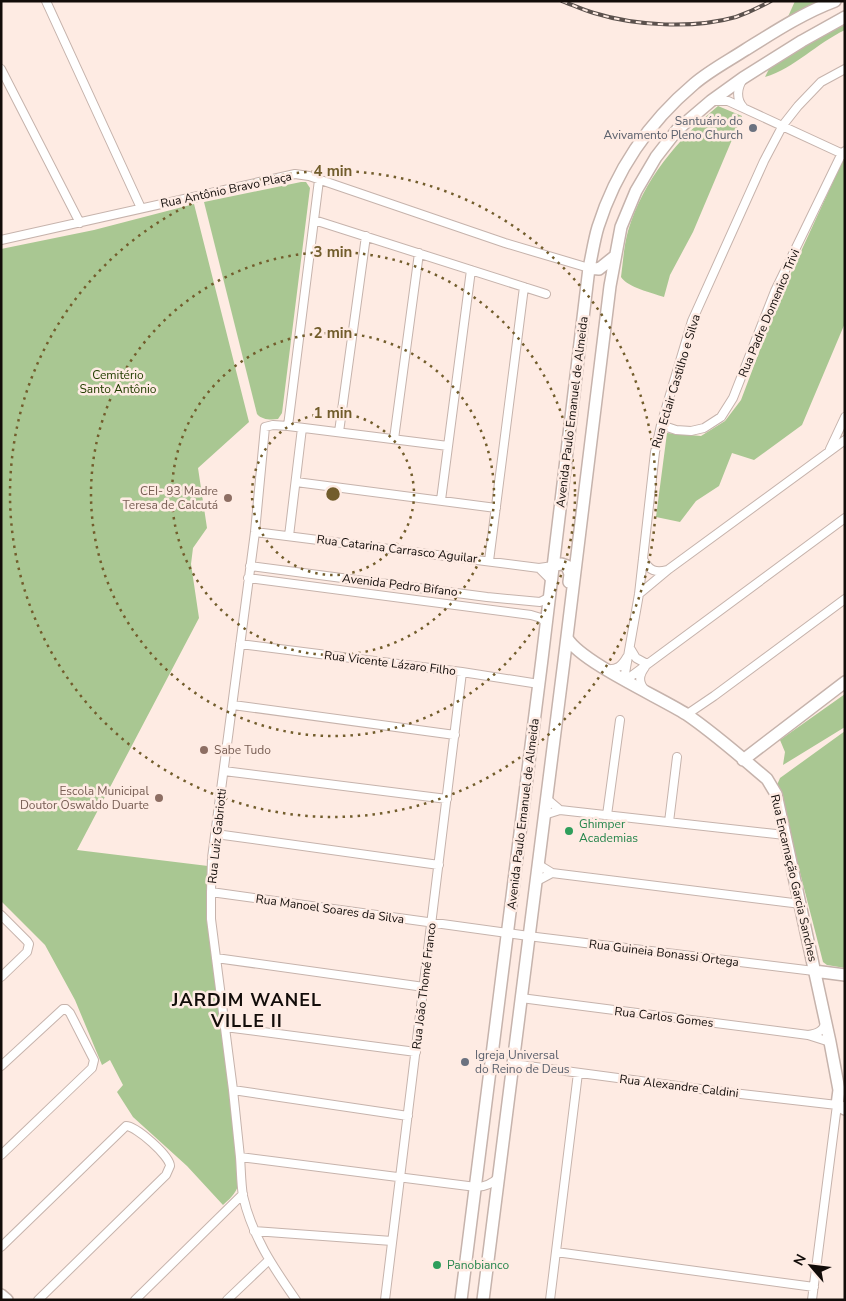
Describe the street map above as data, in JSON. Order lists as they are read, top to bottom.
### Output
{
  "streets": {
    "main road": ["Avenida Paulo Emanuel de Almeida", "Rua Encarnação Garcia Sanches", "Rua Guineia Bonassi Ortega"],
    "street": [
      "Rua Antônio Bravo Plaça",
      "Rua Padre Domenico Trivi",
      "Rua Eclair Castilho e Silva",
      "Rua Catarina Carrasco Aguilar",
      "Avenida Pedro Bifano",
      "Rua Vicente Lázaro Filho",
      "Rua Luiz Gabriotti",
      "Rua Manoel Soares da Silva",
      "Rua João Thomé Franco",
      "Rua Carlos Gomes",
      "Rua Alexandre Caldini"
    ]
  },
  "crossings": [
    ["Rua Antônio Bravo Plaça", "Avenida Paulo Emanuel de Almeida"],
    ["Rua Padre Domenico Trivi", "Rua Eclair Castilho e Silva"],
    ["Rua Eclair Castilho e Silva", "Rua Encarnação Garcia Sanches"],
    ["Avenida Paulo Emanuel de Almeida", "Rua Catarina Carrasco Aguilar"],
    ["Avenida Paulo Emanuel de Almeida", "Avenida Pedro Bifano"],
    ["Avenida Paulo Emanuel de Almeida", "Rua Vicente Lázaro Filho"],
    ["Avenida Paulo Emanuel de Almeida", "Rua Encarnação Garcia Sanches"],
    ["Avenida Paulo Emanuel de Almeida", "Rua Manoel Soares da Silva"],
    ["Avenida Paulo Emanuel de Almeida", "Rua Guineia Bonassi Ortega"],
    ["Avenida Paulo Emanuel de Almeida", "Rua Carlos Gomes"],
    ["Avenida Paulo Emanuel de Almeida", "Rua Alexandre Caldini"],
    ["Rua Catarina Carrasco Aguilar", "Rua Luiz Gabriotti"],
    ["Avenida Pedro Bifano", "Rua Luiz Gabriotti"],
    ["Rua Vicente Lázaro Filho", "Rua Luiz Gabriotti"],
    ["Rua Vicente Lázaro Filho", "Rua João Thomé Franco"],
    ["Rua Luiz Gabriotti", "Rua Manoel Soares da Silva"],
    ["Rua Encarnação Garcia Sanches", "Rua Guineia Bonassi Ortega"],
    ["Rua Encarnação Garcia Sanches", "Rua Carlos Gomes"],
    ["Rua Encarnação Garcia Sanches", "Rua Alexandre Caldini"],
    ["Rua Manoel Soares da Silva", "Rua João Thomé Franco"]
  ],
  "districts": ["JARDIM WANEL VILLE II"],
  "parks": ["Cemitério Santo Antônio"],
  "places": [
    "Santuário do Avivamento Pleno Church",
    "CEI- 93 Madre Teresa de Calcutá",
    "Sabe Tudo",
    "Escola Municipal Doutor Oswaldo Duarte",
    "Ghimper Academias",
    "Igreja Universal do Reino de Deus",
    "Panobianco"
  ],
  "north": "top left",
  "rings": [
    "4 min",
    "3 min",
    "2 min",
    "1 min"
  ]
}
